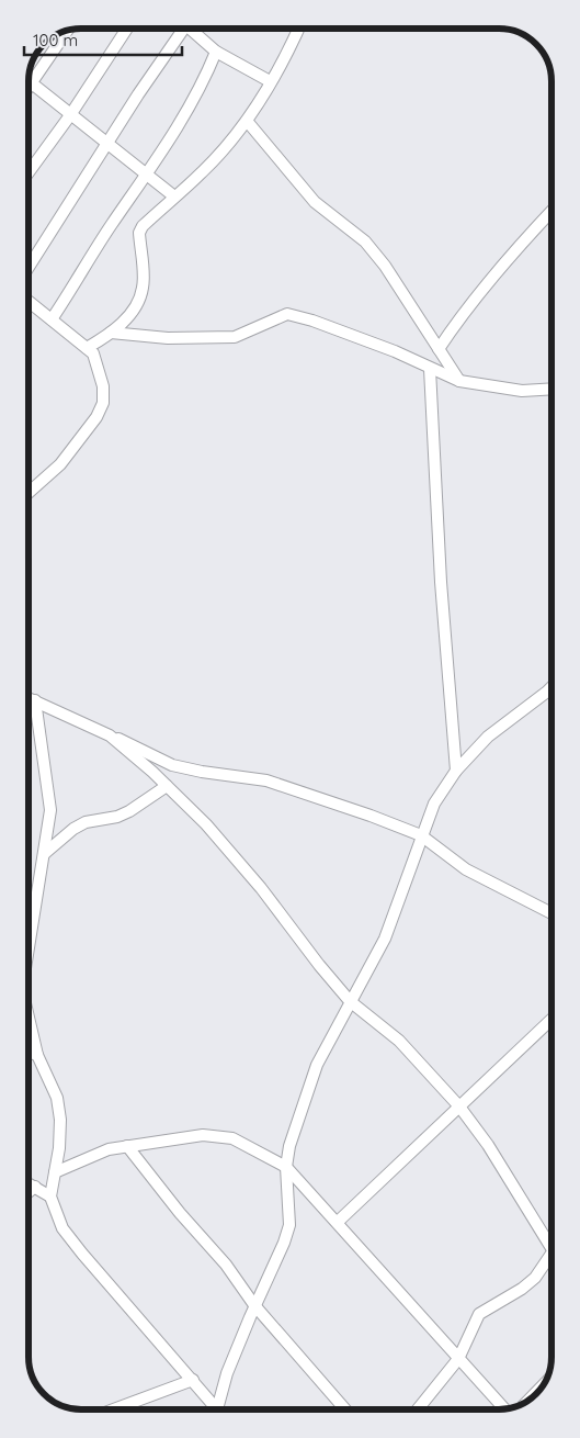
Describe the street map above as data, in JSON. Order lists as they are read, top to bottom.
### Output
{
  "scale_bar": "100 m"
}
